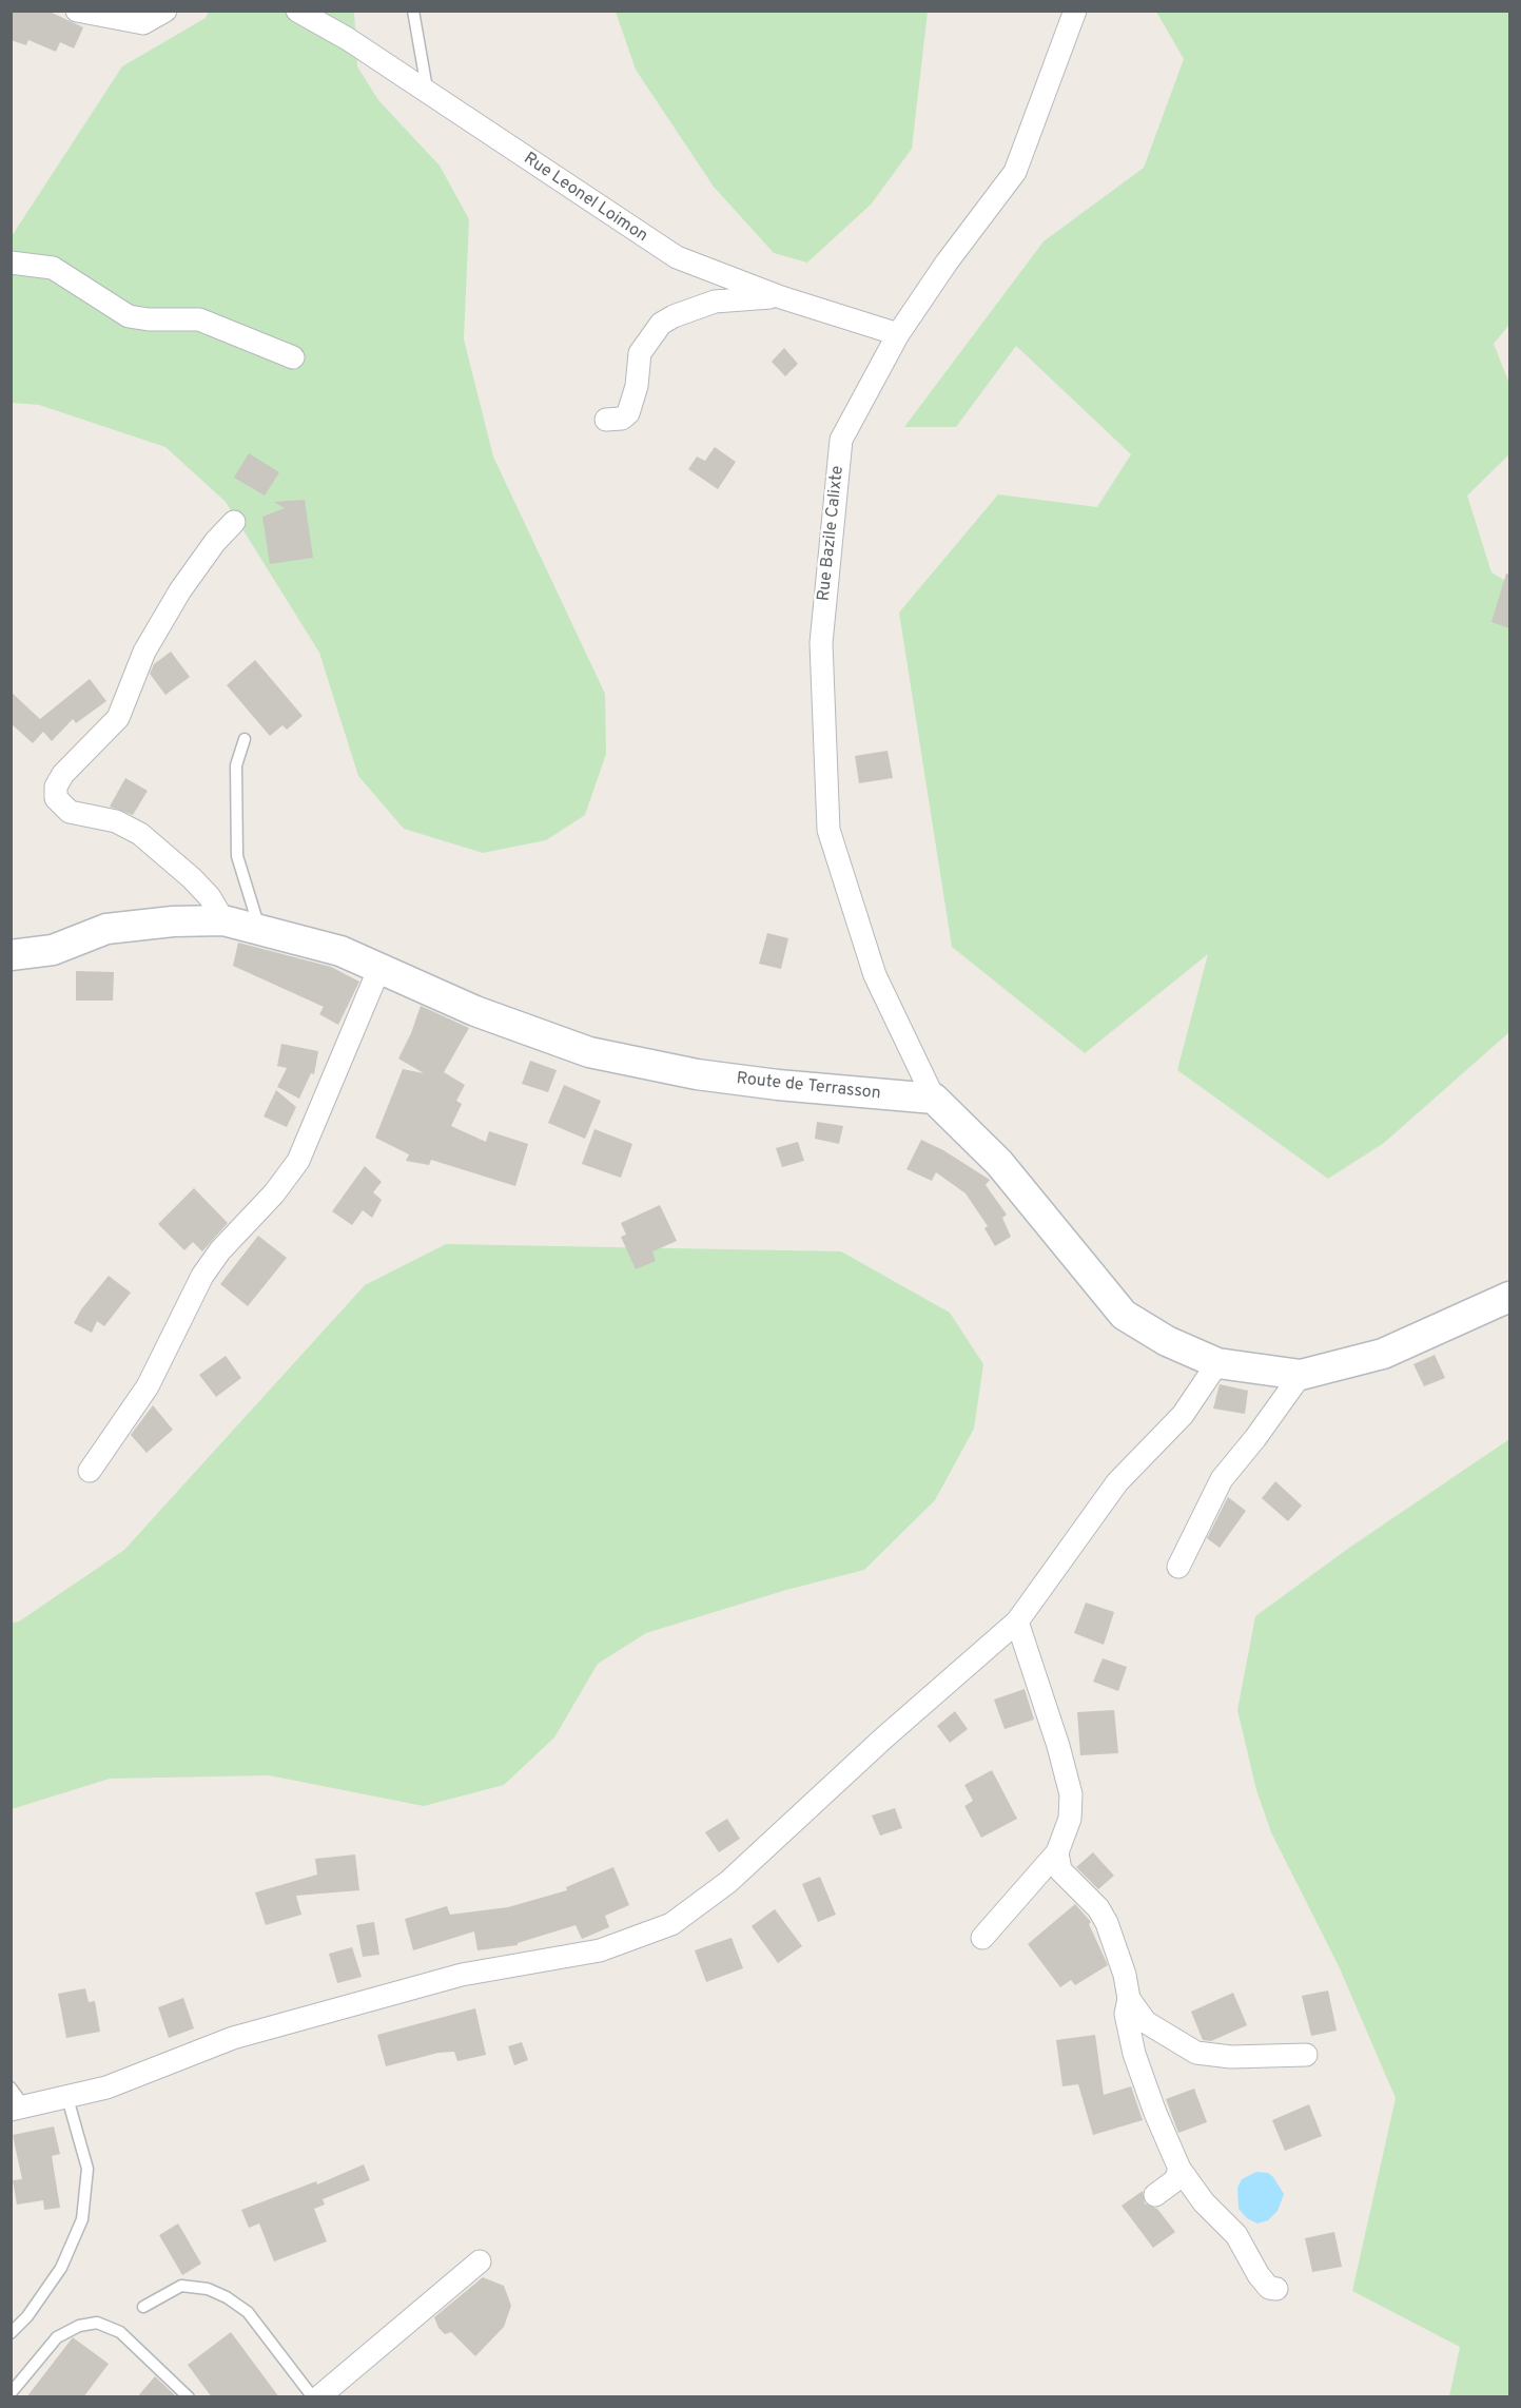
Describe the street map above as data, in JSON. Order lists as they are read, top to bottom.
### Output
{
  "streets": {
    "street": ["Rue Leonel Loimon", "Rue Bazile Calixte", "Route de Terrasson"]
  },
  "crossings": [
    ["Rue Leonel Loimon", "Rue Bazile Calixte"],
    ["Rue Bazile Calixte", "Route de Terrasson"]
  ]
}
